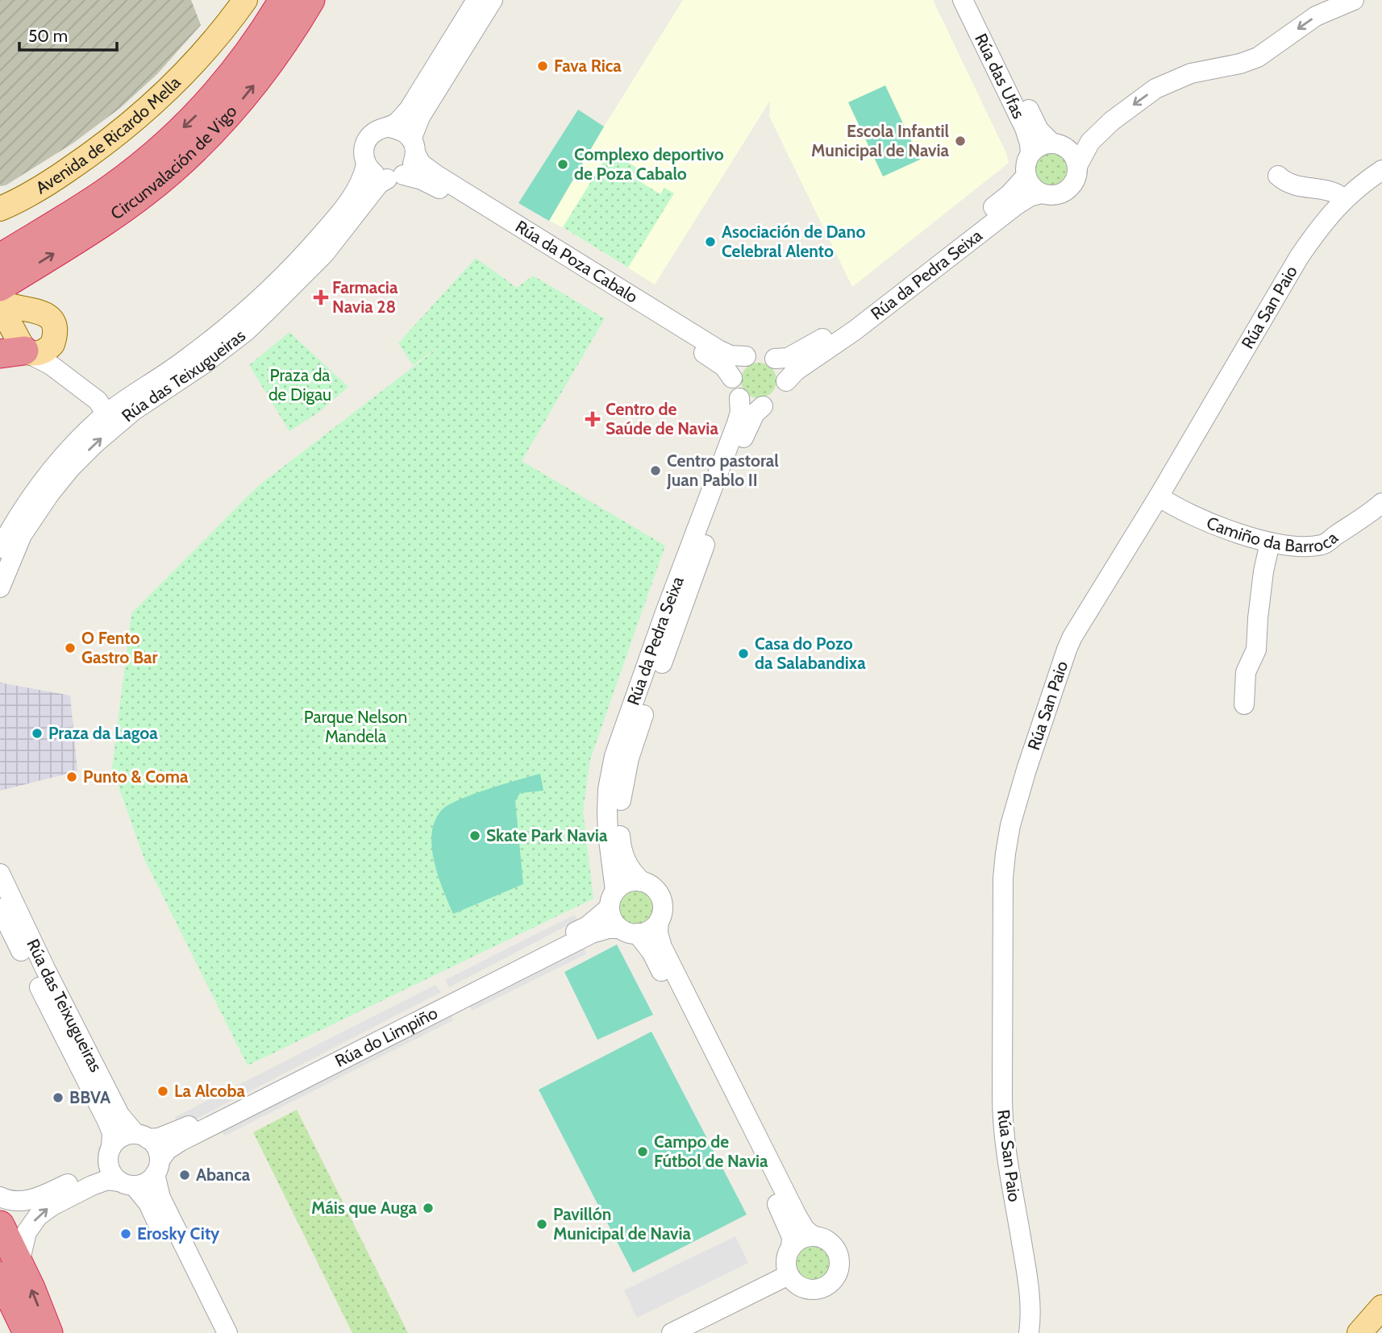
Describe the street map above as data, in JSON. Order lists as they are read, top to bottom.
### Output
{
  "streets": {
    "highway": ["Circunvalación de Vigo"],
    "main road": ["Avenida de Ricardo Mella"],
    "street": [
      "Rúa das Ufas",
      "Rúa da Poza Cabalo",
      "Rúa da Pedra Seixa",
      "Rúa San Paio",
      "Rúa das Teixugueiras",
      "Camiño da Barroca",
      "Rúa do Limpiño"
    ]
  },
  "crossings": [
    ["Rúa das Ufas", "Rúa da Pedra Seixa"],
    ["Rúa da Poza Cabalo", "Rúa da Pedra Seixa"],
    ["Rúa da Poza Cabalo", "Rúa das Teixugueiras"],
    ["Rúa da Pedra Seixa", "Rúa do Limpiño"],
    ["Rúa San Paio", "Camiño da Barroca"],
    ["Rúa das Teixugueiras", "Rúa do Limpiño"]
  ],
  "parks": ["Praza da de Digau", "Parque Nelson Mandela"],
  "places": {
    "other": [
      "Fava Rica",
      "Escola Infantil Municipal de Navia",
      "Complexo deportivo de Poza Cabalo",
      "Asociación de Dano Celebral Alento",
      "Centro pastoral Juan Pablo II",
      "O Fento Gastro Bar",
      "Casa do Pozo da Salabandixa",
      "Praza da Lagoa",
      "Punto & Coma",
      "Skate Park Navia",
      "La Alcoba",
      "BBVA",
      "Campo de Fútbol de Navia",
      "Abanca",
      "Máis que Auga",
      "Pavillón Municipal de Navia",
      "Erosky City"
    ],
    "health": ["Farmacia Navia 28", "Centro de Saúde de Navia"]
  },
  "scale_bar": "50 m"
}
